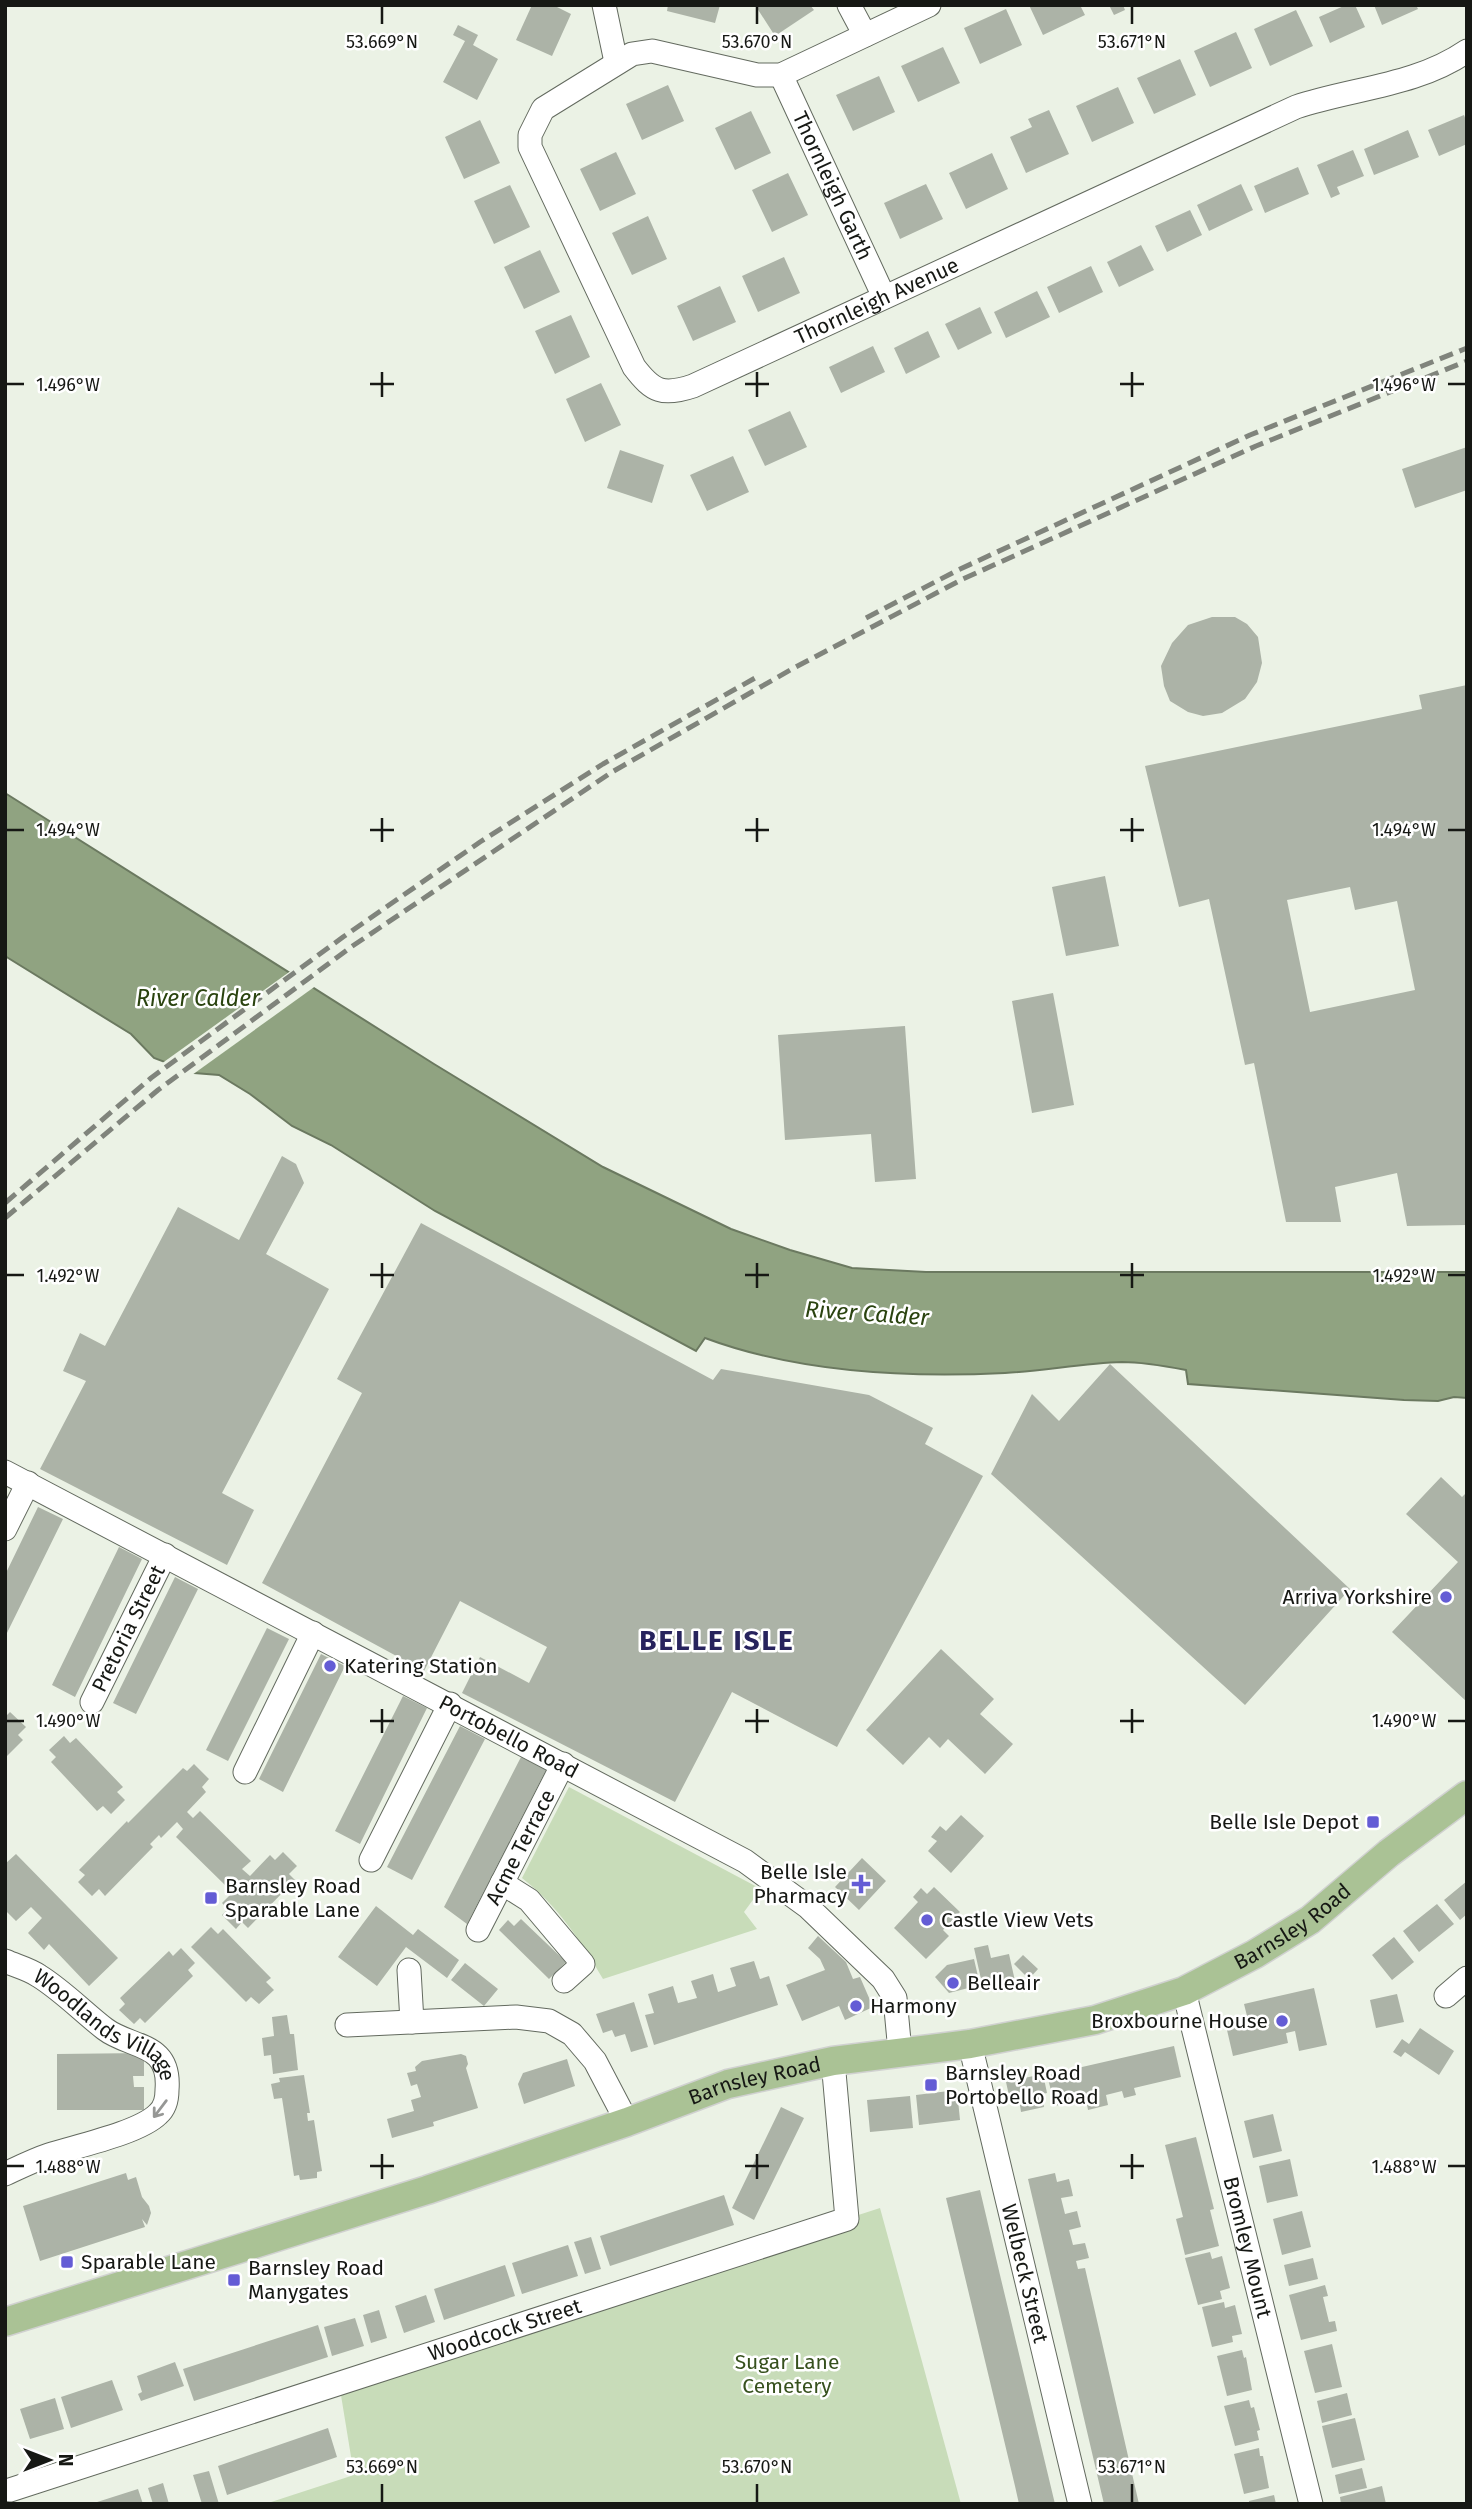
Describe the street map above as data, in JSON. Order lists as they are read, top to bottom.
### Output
{
  "streets": {
    "main road": ["Barnsley Road"],
    "street": [
      "Thornleigh Garth",
      "Thornleigh Avenue",
      "Pretoria Street",
      "Portobello Road",
      "Acme Terrace",
      "Woodlands Village",
      "Bromley Mount",
      "Welbeck Street",
      "Woodcock Street"
    ]
  },
  "crossings": [
    ["Thornleigh Garth", "Thornleigh Avenue"],
    ["Pretoria Street", "Portobello Road"],
    ["Portobello Road", "Acme Terrace"],
    ["Portobello Road", "Barnsley Road"],
    ["Barnsley Road", "Bromley Mount"],
    ["Barnsley Road", "Welbeck Street"],
    ["Barnsley Road", "Woodcock Street"]
  ],
  "districts": ["BELLE ISLE"],
  "water": ["River Calder"],
  "parks": ["Sugar Lane Cemetery"],
  "places": {
    "other": [
      "Arriva Yorkshire",
      "Katering Station",
      "Castle View Vets",
      "Belleair",
      "Harmony",
      "Broxbourne House"
    ],
    "transit": [
      "Belle Isle Depot",
      "Barnsley Road Sparable Lane",
      "Barnsley Road Portobello Road",
      "Sparable Lane",
      "Barnsley Road Manygates"
    ],
    "health": ["Belle Isle Pharmacy"]
  },
  "north": "right",
  "coordinates": [
    "53.669°N",
    "53.670°N",
    "53.671°N",
    "1.496°W",
    "1.494°W",
    "1.492°W",
    "1.490°W",
    "1.488°W"
  ]
}
